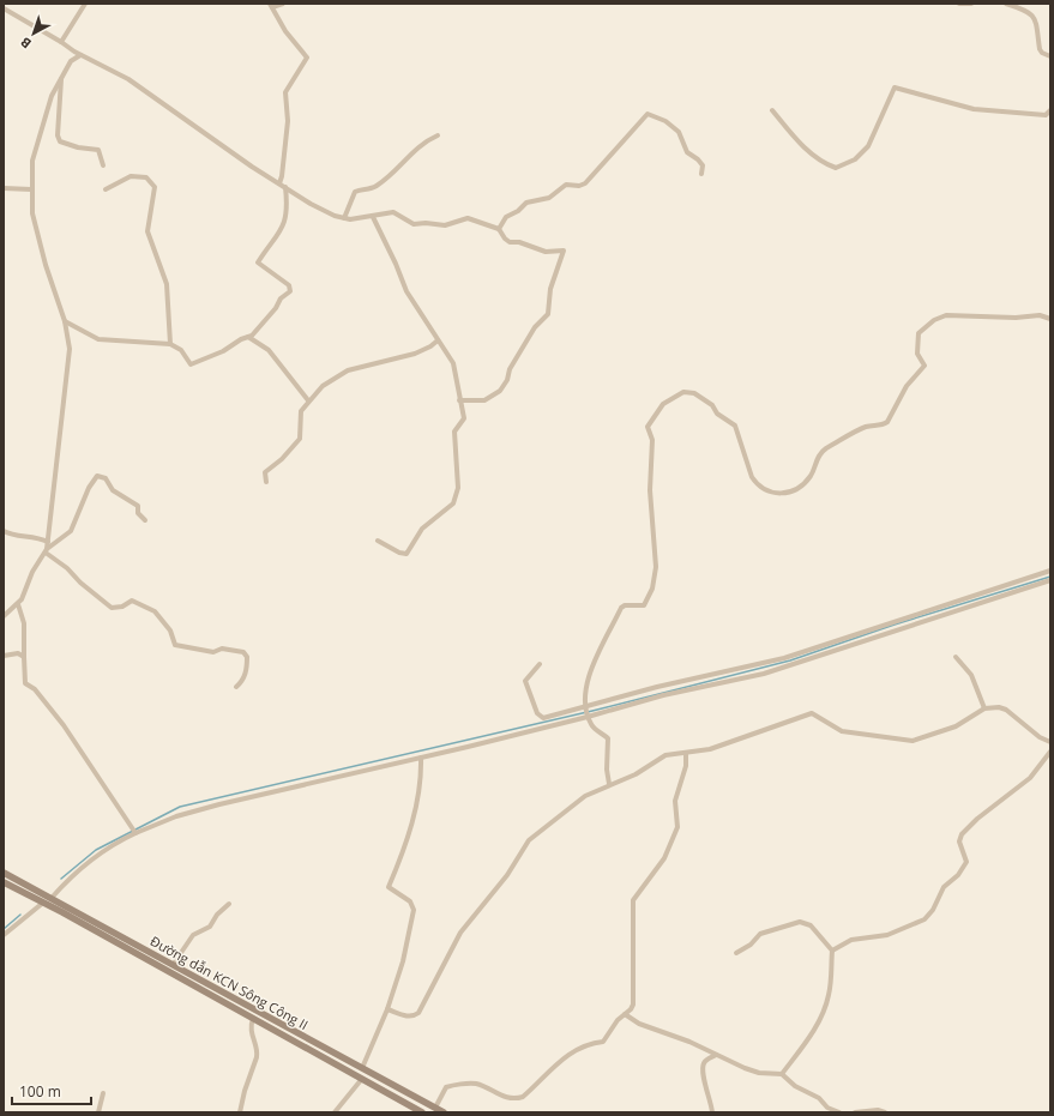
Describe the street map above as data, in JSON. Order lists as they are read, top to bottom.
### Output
{
  "streets": {
    "street": ["Đường dẫn KCN Sông Công II"]
  },
  "scale_bar": "100 m",
  "north": "bottom left"
}
